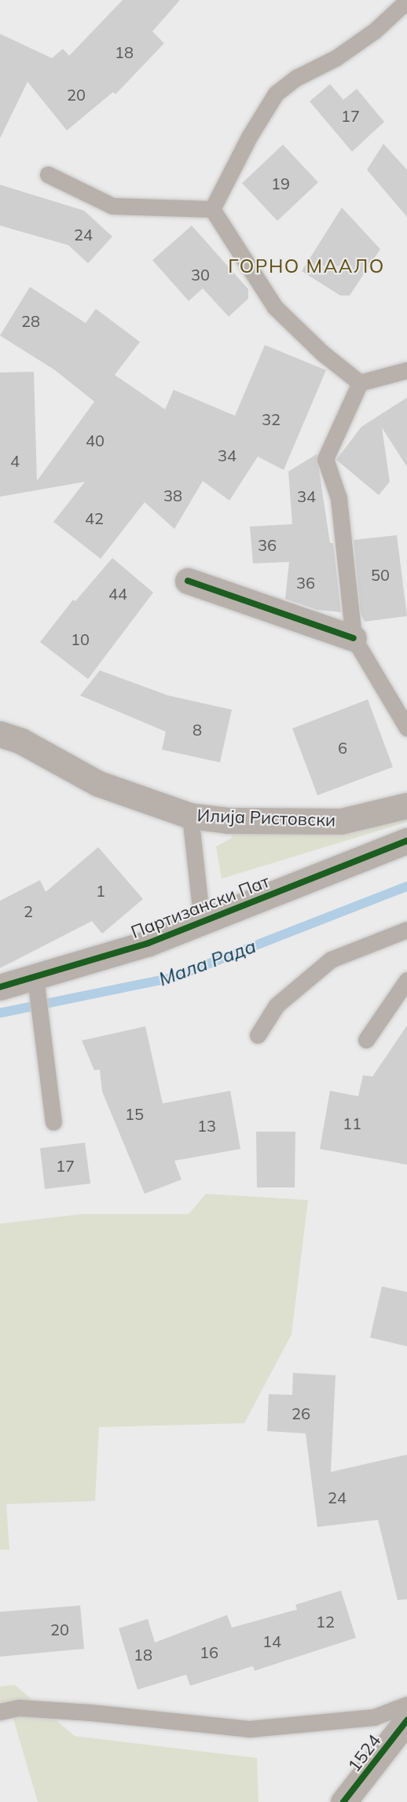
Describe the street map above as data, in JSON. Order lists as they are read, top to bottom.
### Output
{
  "streets": {
    "street": ["Илија Ристовски", "Партизански Пат", "1524"]
  },
  "districts": ["ГОРНО МААЛО"],
  "water": ["Мала Рада"],
  "house_numbers": [
    "18",
    "20",
    "17",
    "19",
    "24",
    "30",
    "28",
    "32",
    "40",
    "34",
    "4",
    "38",
    "34",
    "42",
    "36",
    "50",
    "36",
    "44",
    "10",
    "8",
    "6",
    "1",
    "2",
    "15",
    "11",
    "13",
    "17",
    "26",
    "24",
    "12",
    "20",
    "14",
    "16",
    "18"
  ]
}
